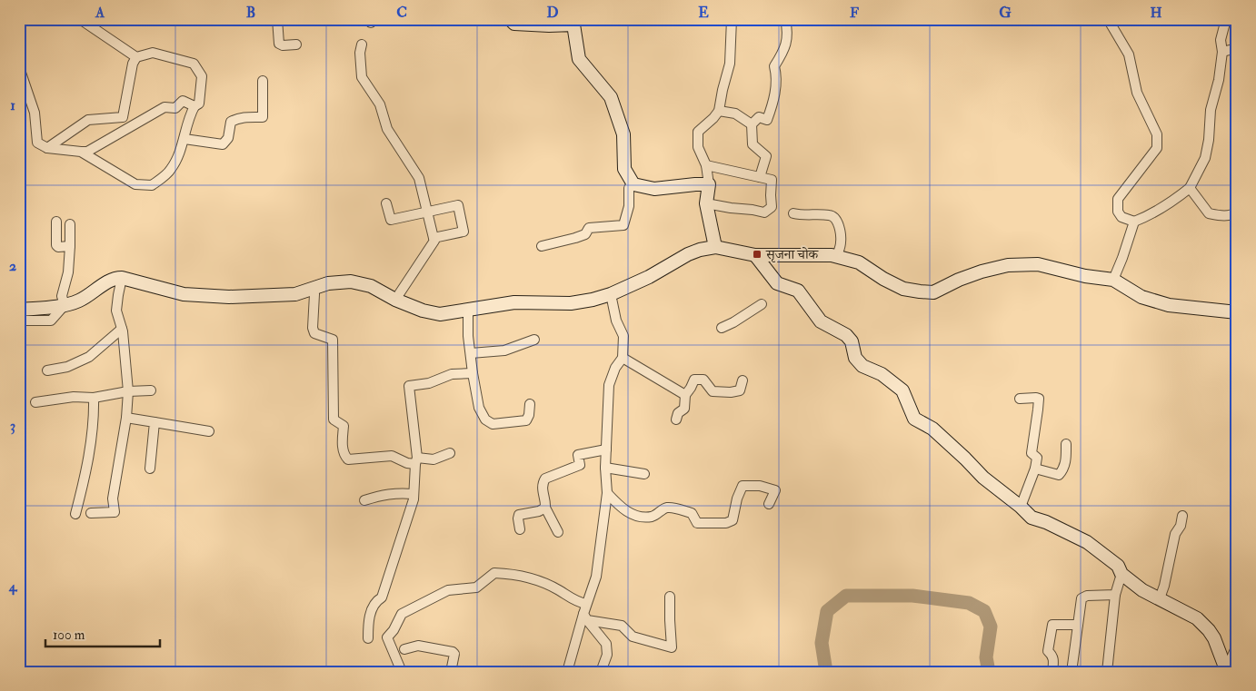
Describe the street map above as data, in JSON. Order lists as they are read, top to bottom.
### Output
{
  "places": {
    "transit": ["सृजना चोक"]
  },
  "scale_bar": "100 m",
  "grid": {
    "columns": [
      "A",
      "B",
      "C",
      "D",
      "E",
      "F",
      "G",
      "H"
    ],
    "rows": [
      "1",
      "2",
      "3",
      "4"
    ]
  }
}
